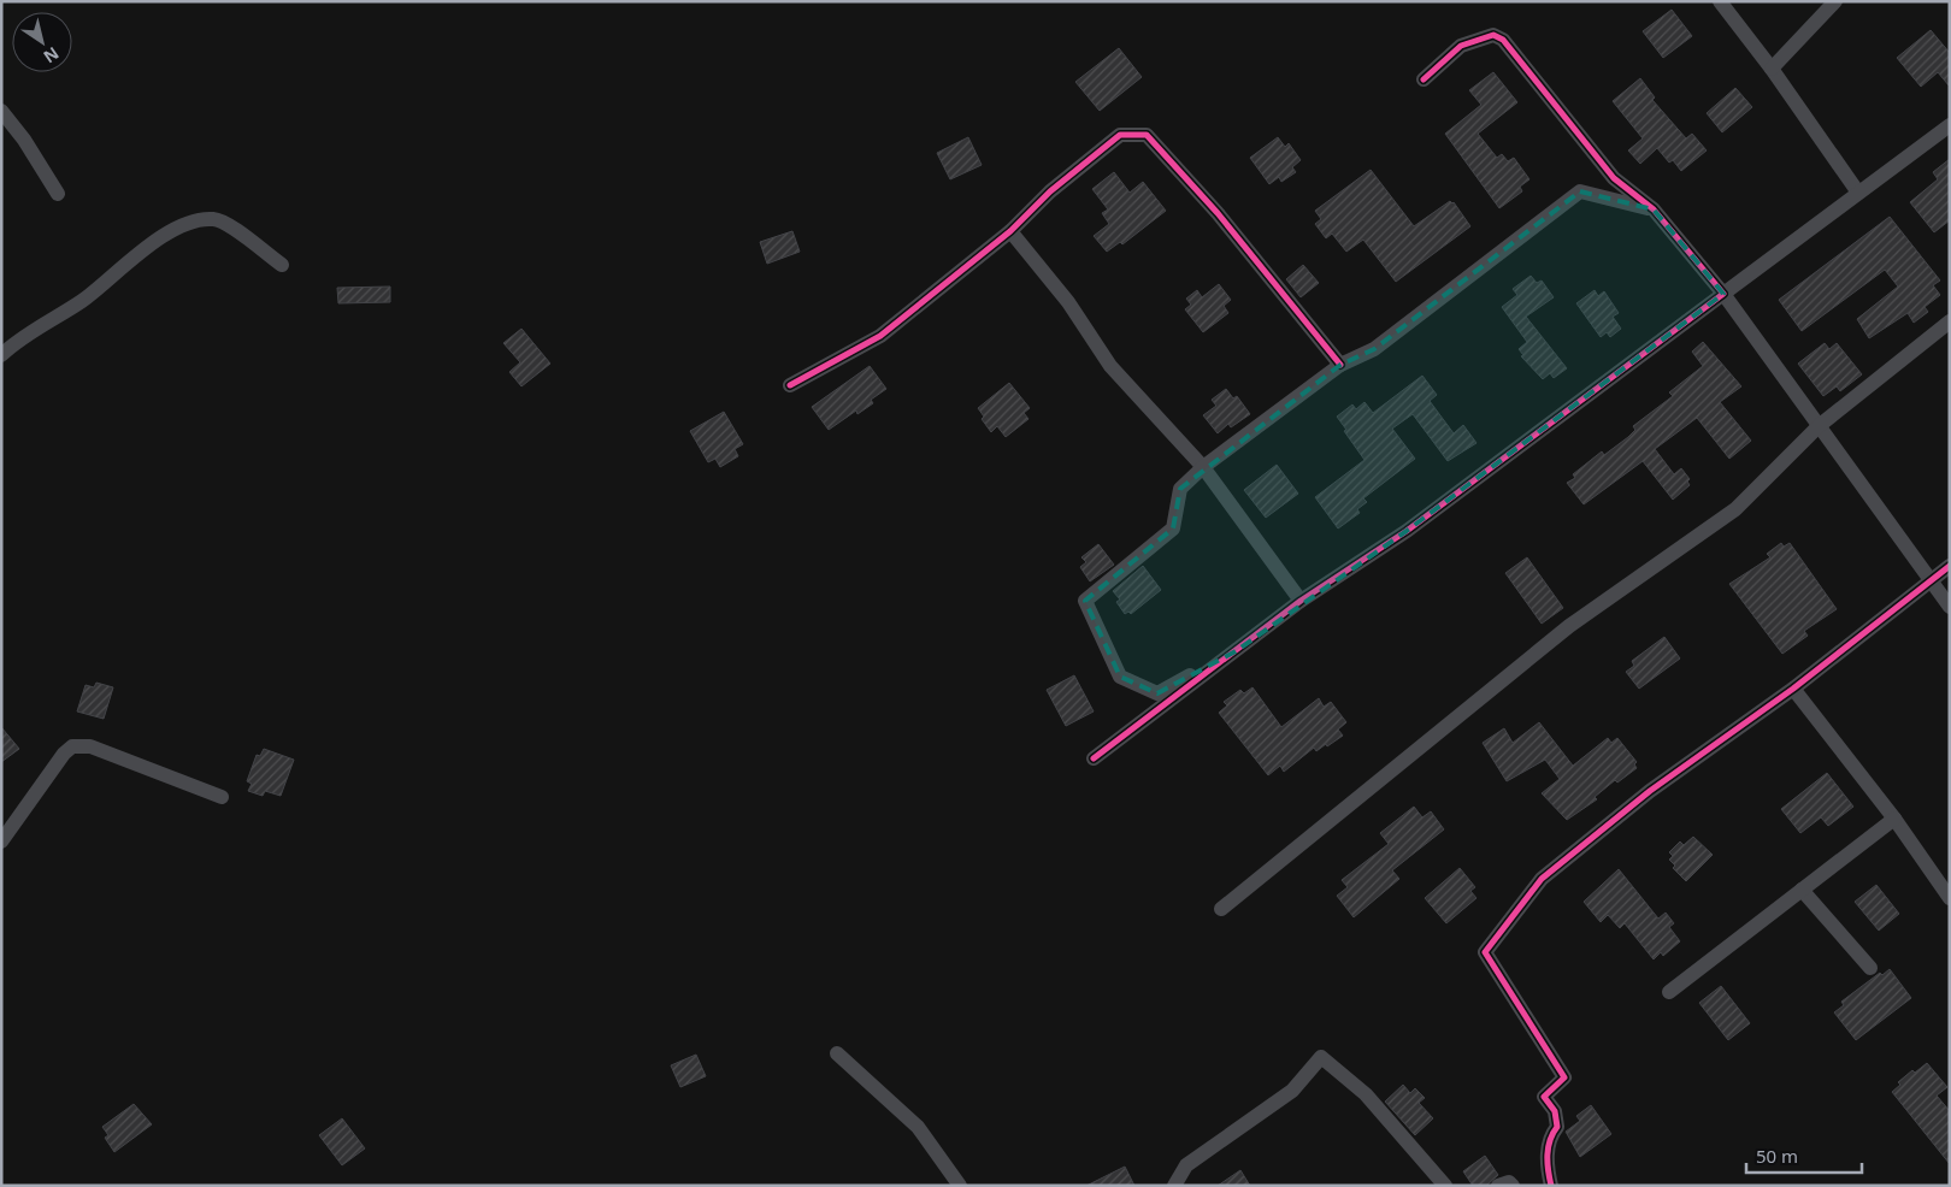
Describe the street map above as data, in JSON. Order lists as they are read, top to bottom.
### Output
{
  "scale_bar": "50 m",
  "north": "bottom right"
}
